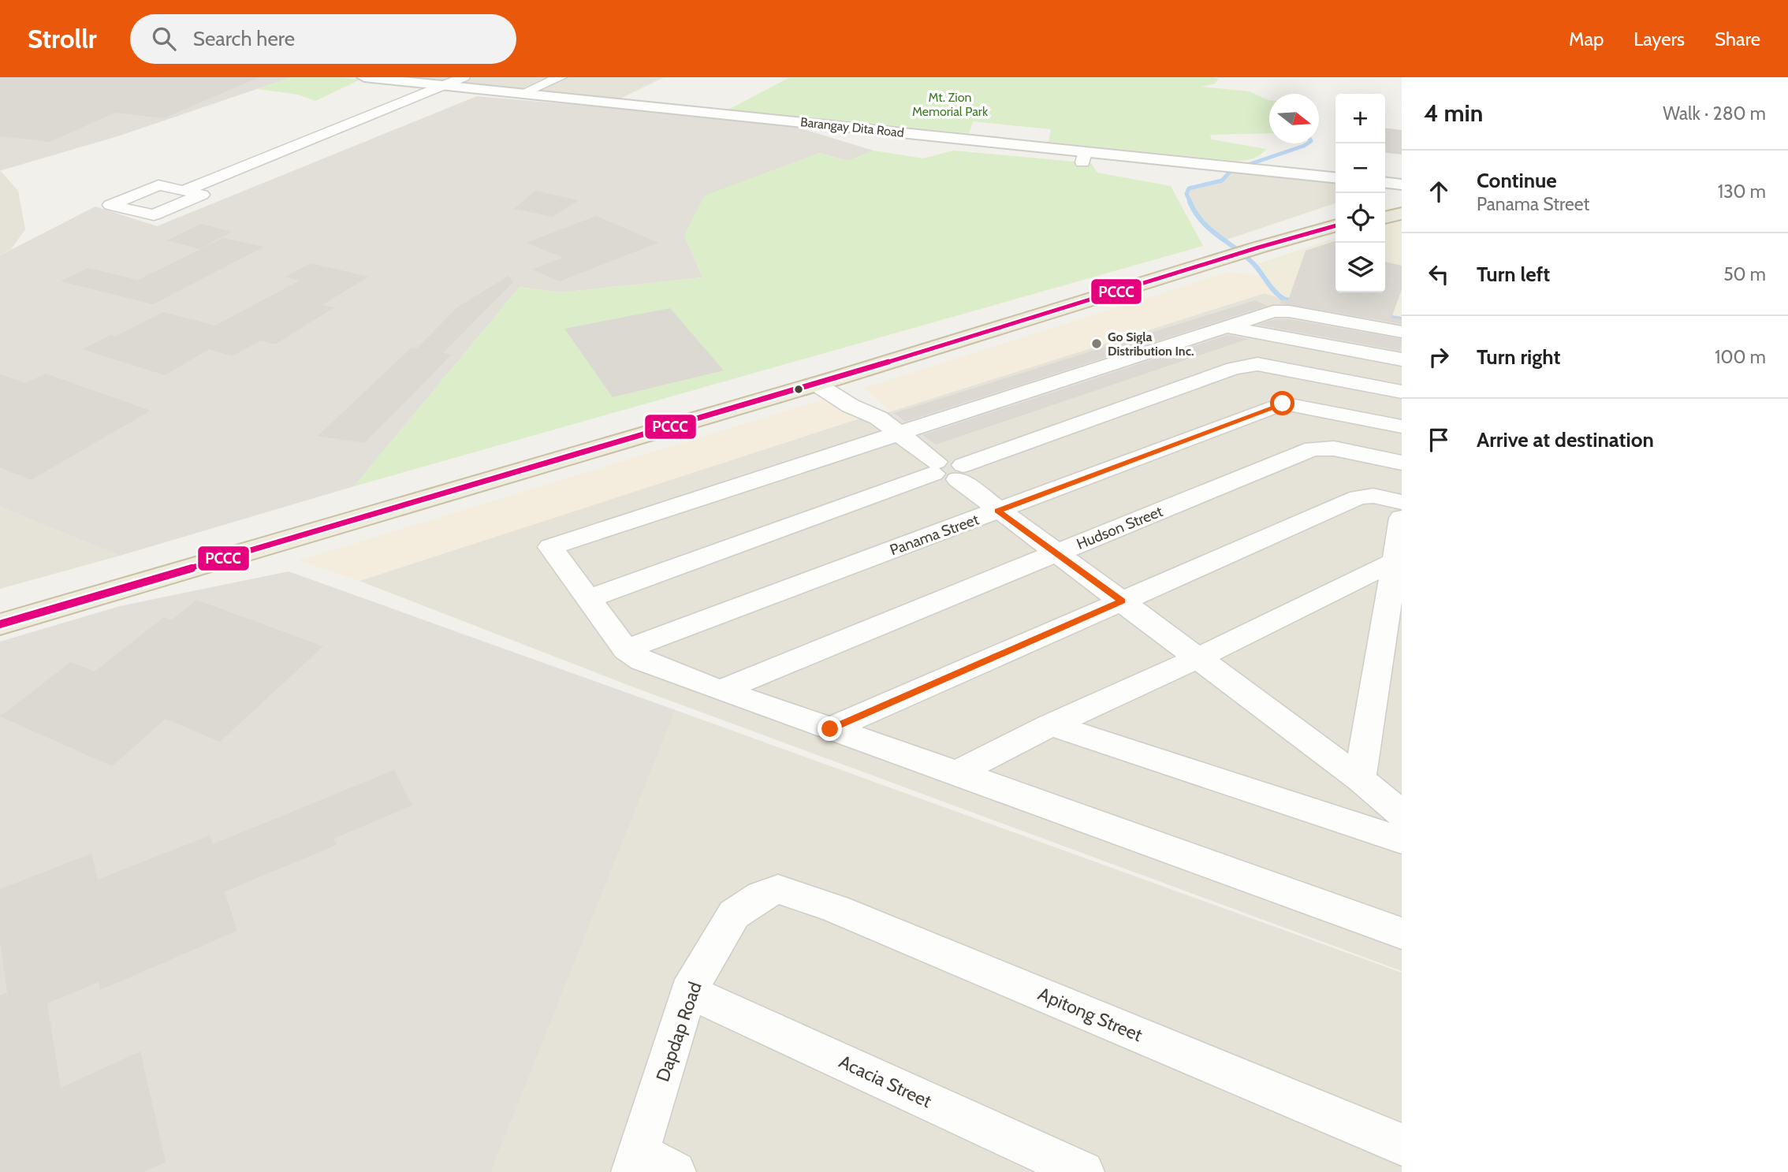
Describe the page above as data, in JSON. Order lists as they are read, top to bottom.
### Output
{
  "streets": {
    "street": [
      "Barangay Dita Road",
      "Hudson Street",
      "Panama Street",
      "Apitong Street",
      "Dapdap Road",
      "Acacia Street"
    ]
  },
  "crossings": [
    ["Apitong Street", "Dapdap Road"],
    ["Dapdap Road", "Acacia Street"]
  ],
  "parks": ["Mt. Zion Memorial Park"],
  "places": ["Go Sigla Distribution Inc."],
  "lines": ["transit line PCCC"],
  "north": "right",
  "page": {
    "header": "Strollr",
    "search": "Search here",
    "nav": ["Map", "Layers", "Share"],
    "heading": ["4 min", "Walk · 280 m"],
    "map_buttons": ["+", "−"],
    "list": [
      ["Continue", "Panama Street", "130 m"],
      ["Turn left", "50 m"],
      ["Turn right", "100 m"],
      "Arrive at destination"
    ]
  }
}
